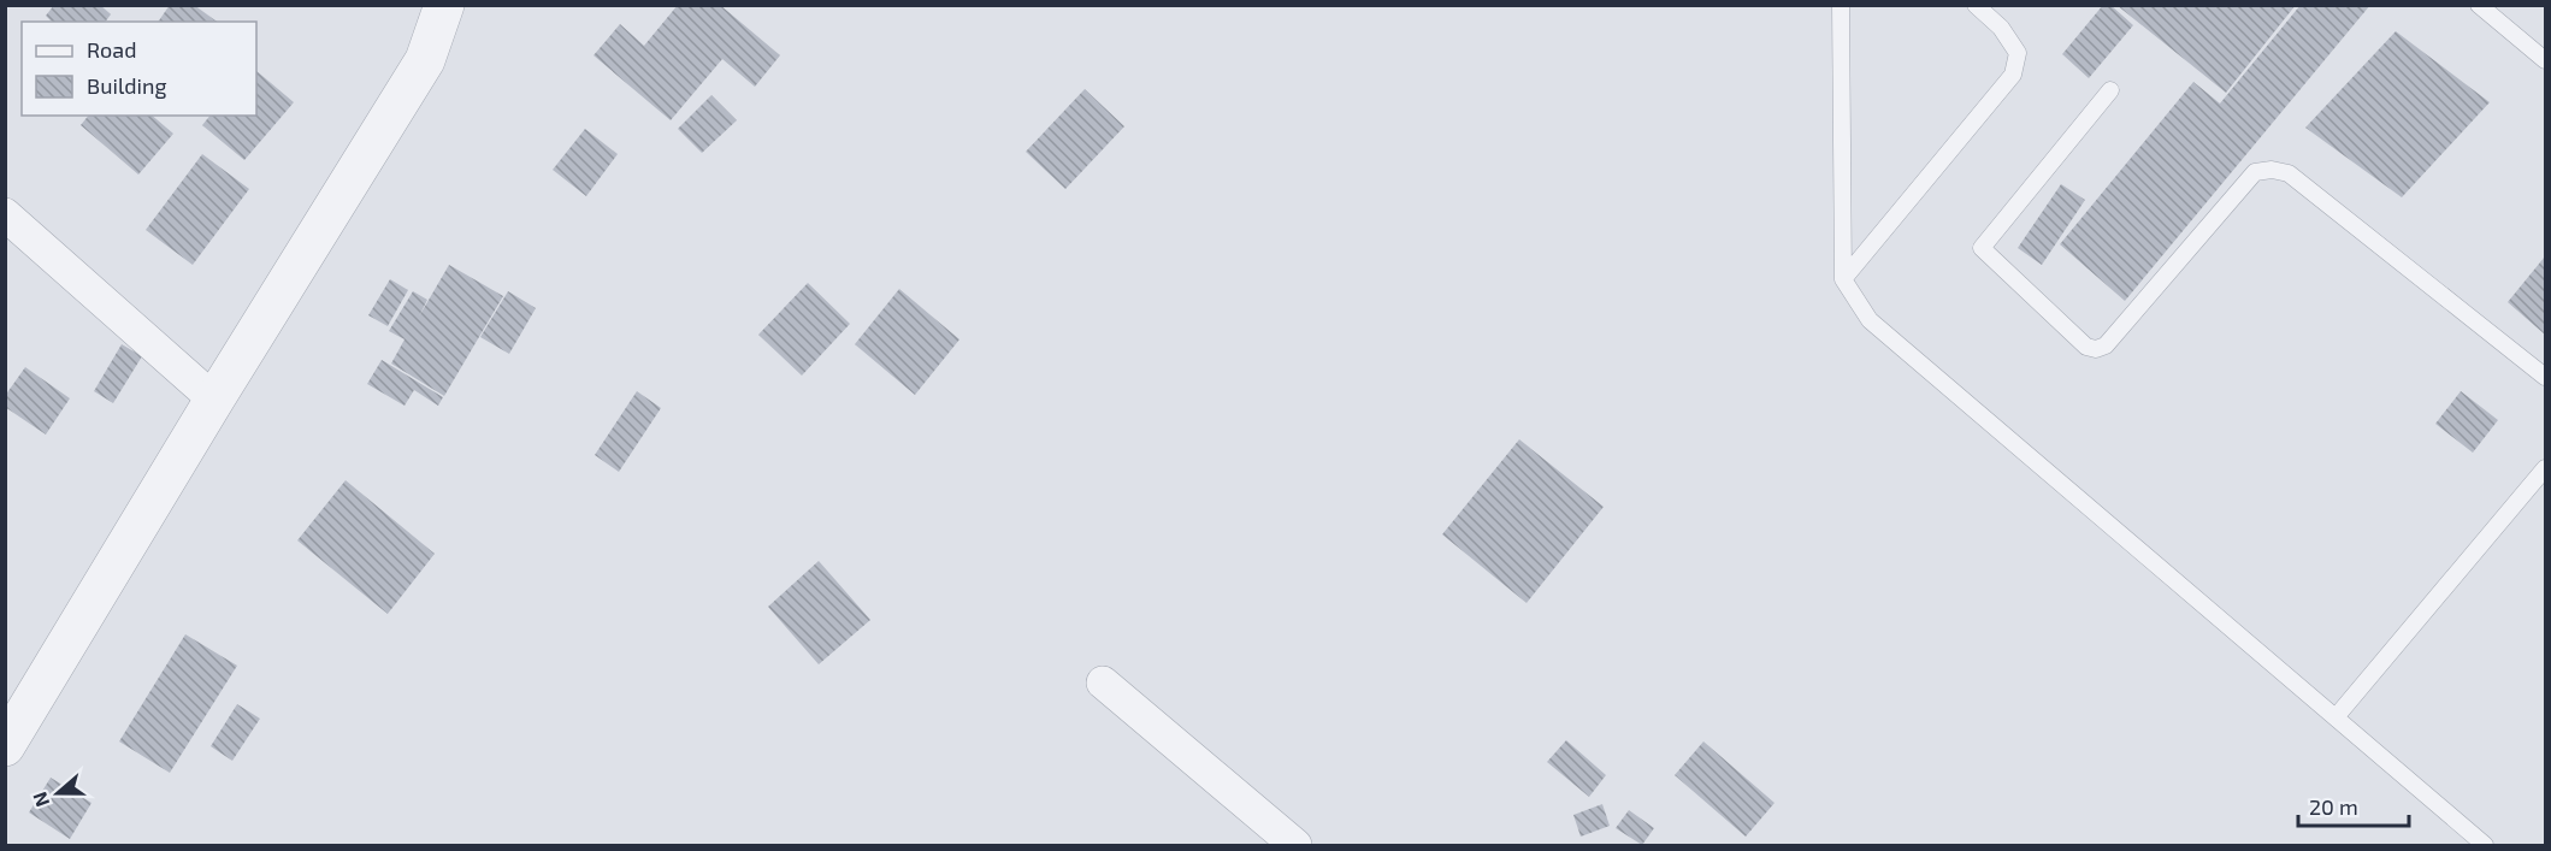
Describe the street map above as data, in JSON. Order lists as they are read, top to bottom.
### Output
{
  "legend": ["Road", "Building"],
  "scale_bar": "20 m",
  "north": "left"
}
